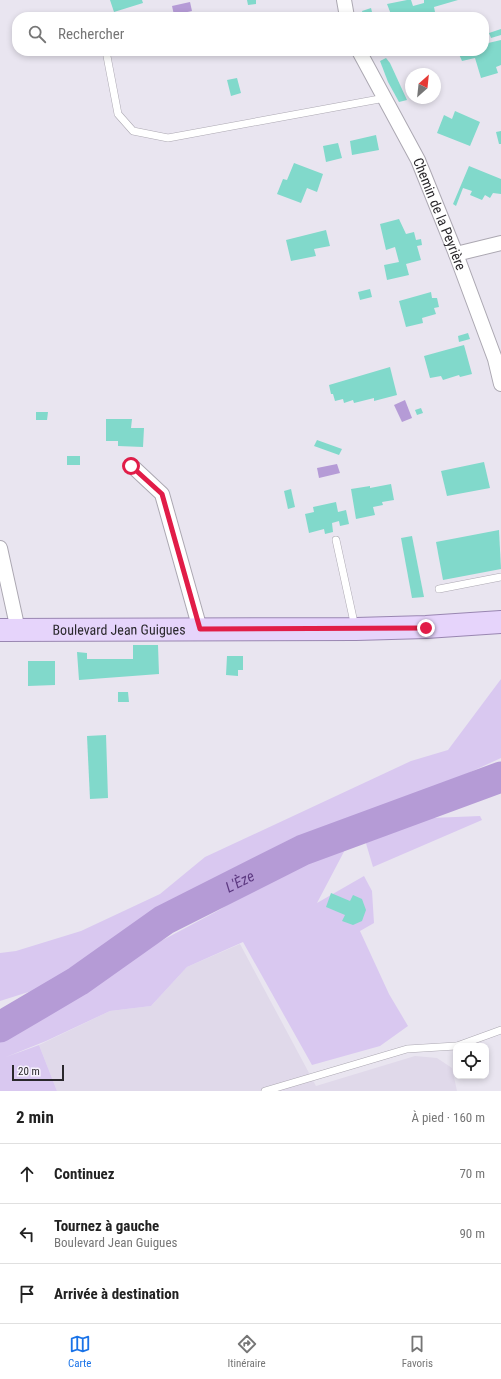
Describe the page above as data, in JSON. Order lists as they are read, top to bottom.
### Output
{
  "streets": {
    "main road": ["Boulevard Jean Guigues"],
    "street": ["Chemin de la Peyrière"]
  },
  "water": ["L'Èze"],
  "scale_bar": "20 m",
  "north": "top right",
  "page": {
    "search": "Rechercher",
    "scale": "20 m",
    "heading": ["2 min", "À pied · 160 m"],
    "list": [
      ["Continuez", "70 m"],
      ["Tournez à gauche", "Boulevard Jean Guigues", "90 m"],
      "Arrivée à destination"
    ],
    "nav": ["Carte", "Itinéraire", "Favoris"]
  }
}
